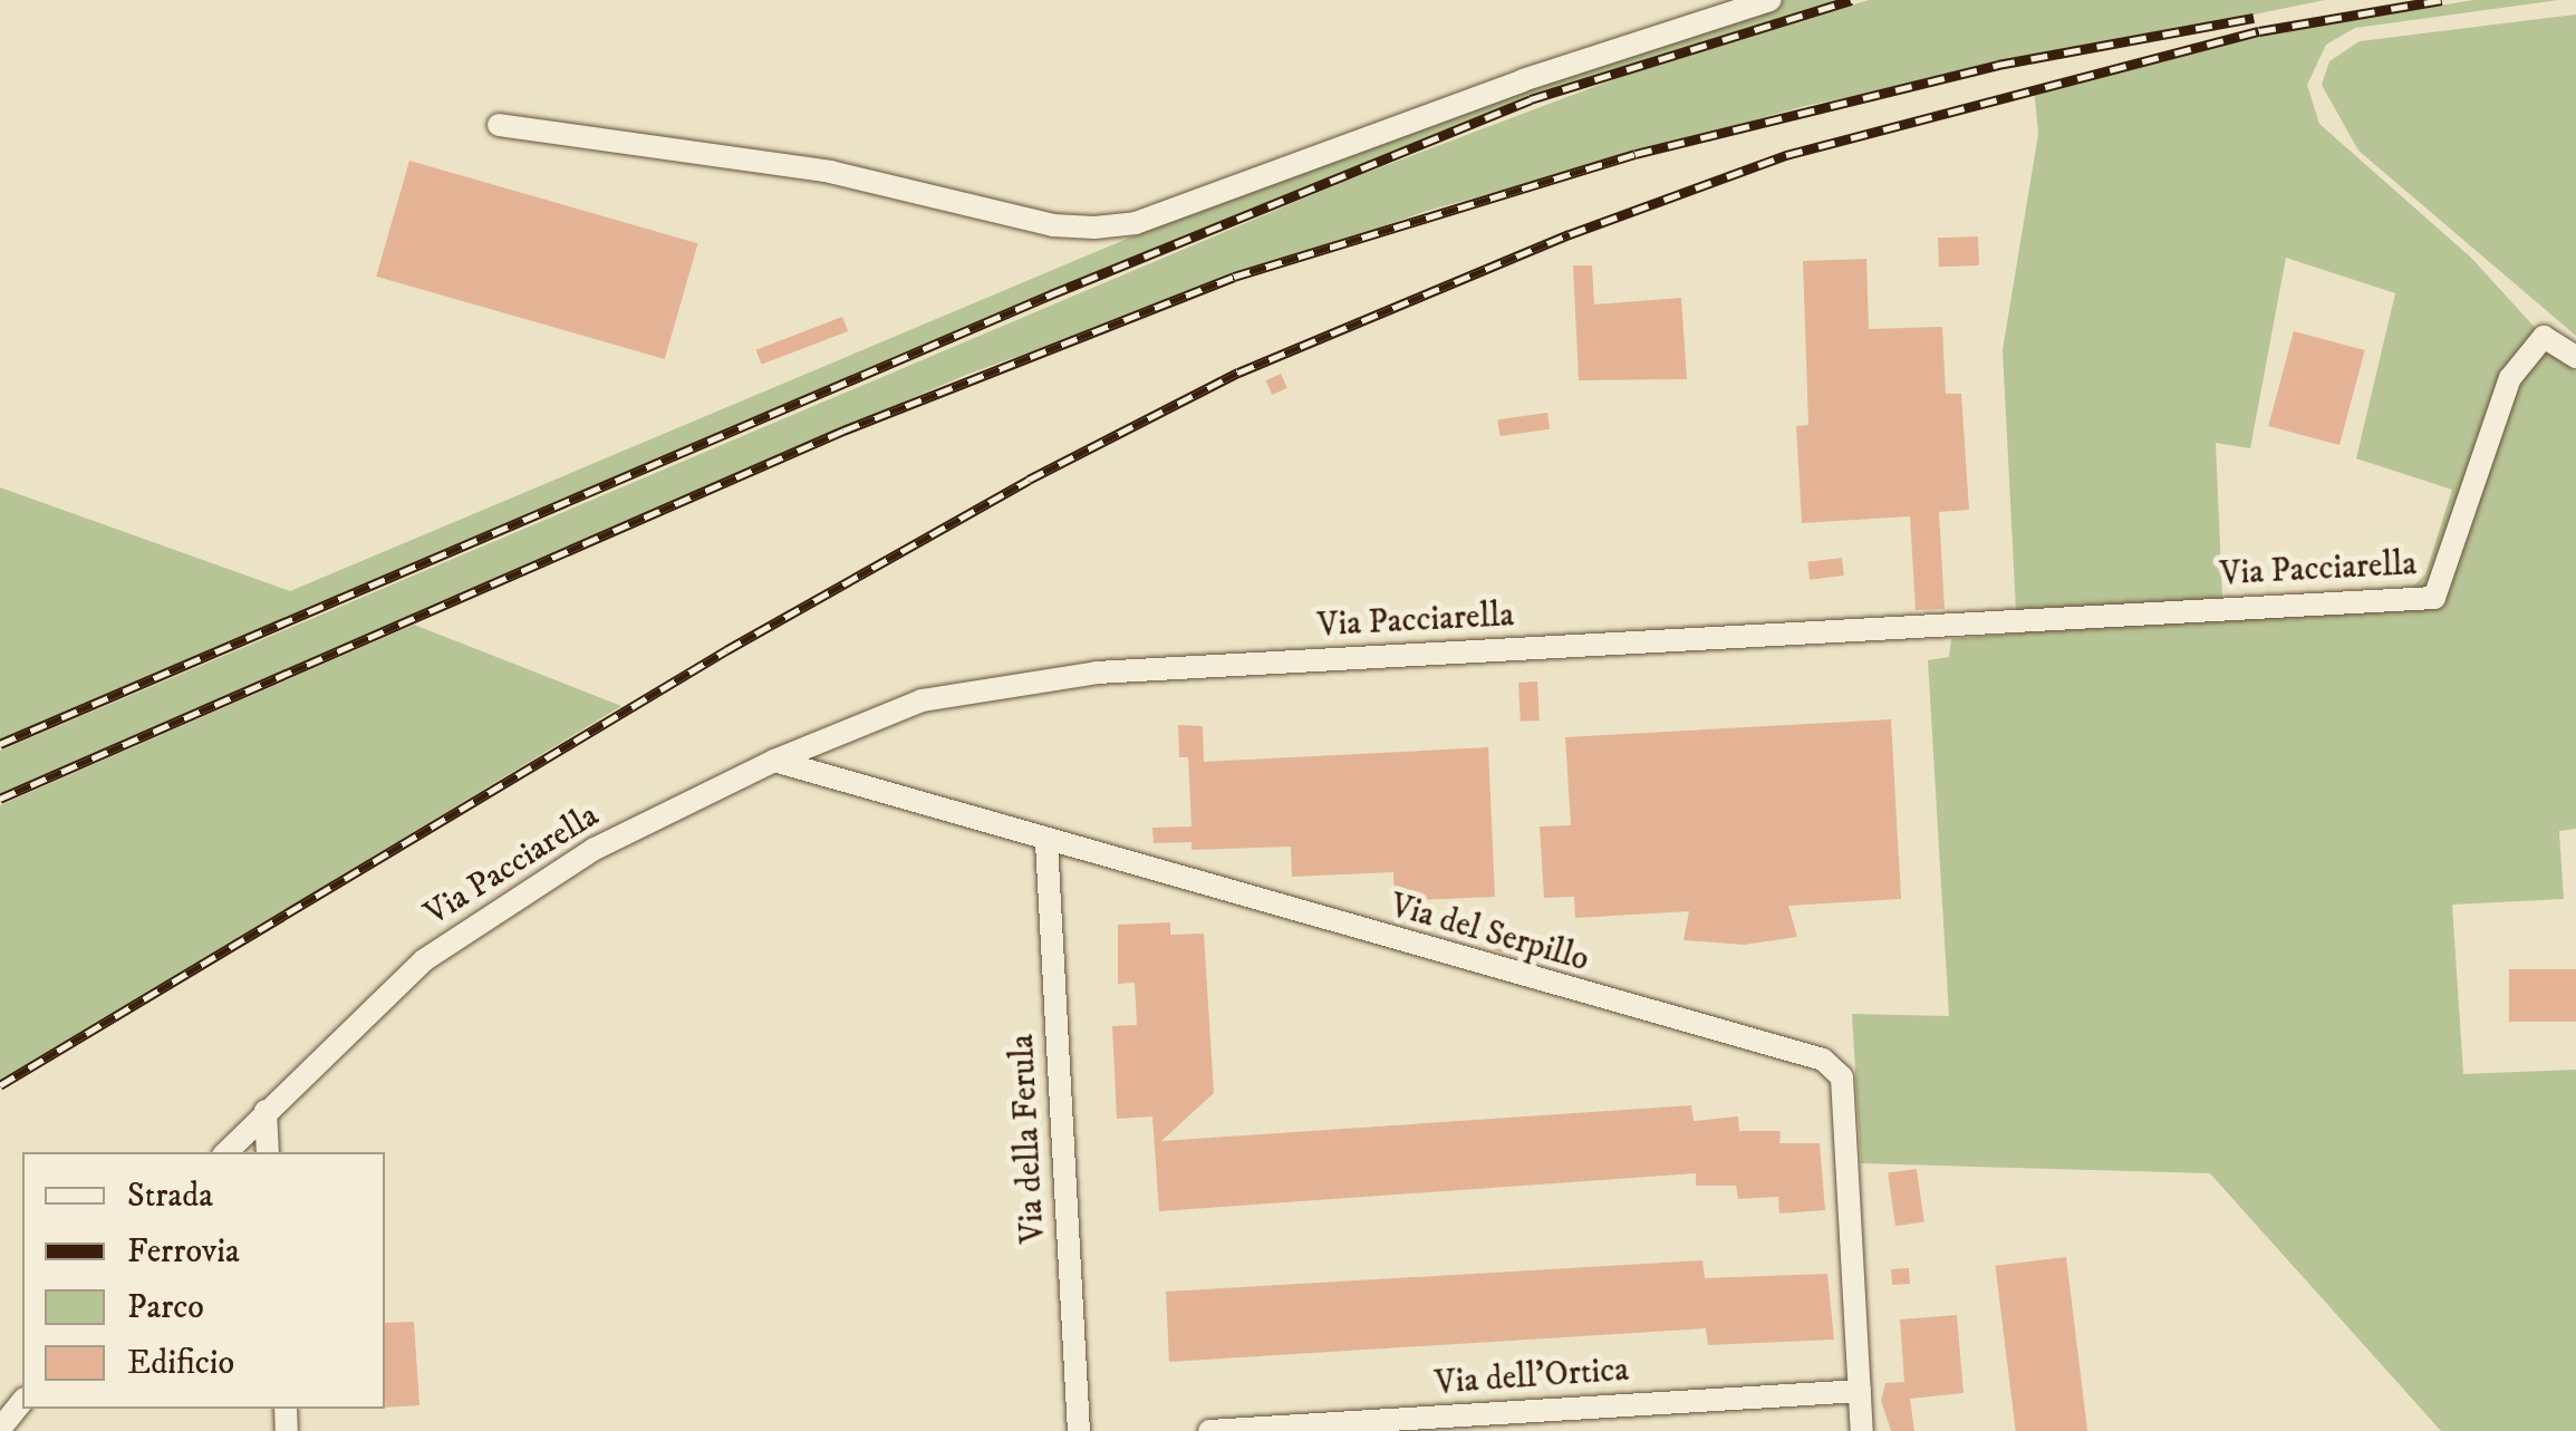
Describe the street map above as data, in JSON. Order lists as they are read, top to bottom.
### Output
{
  "streets": {
    "street": [
      "Via Pacciarella",
      "Via del Serpillo",
      "Via della Ferula",
      "Via dell'Ortica"
    ]
  },
  "crossings": [
    ["Via Pacciarella", "Via del Serpillo"],
    ["Via del Serpillo", "Via della Ferula"],
    ["Via del Serpillo", "Via dell'Ortica"]
  ],
  "legend": [
    "Strada",
    "Ferrovia",
    "Parco",
    "Edificio"
  ]
}
